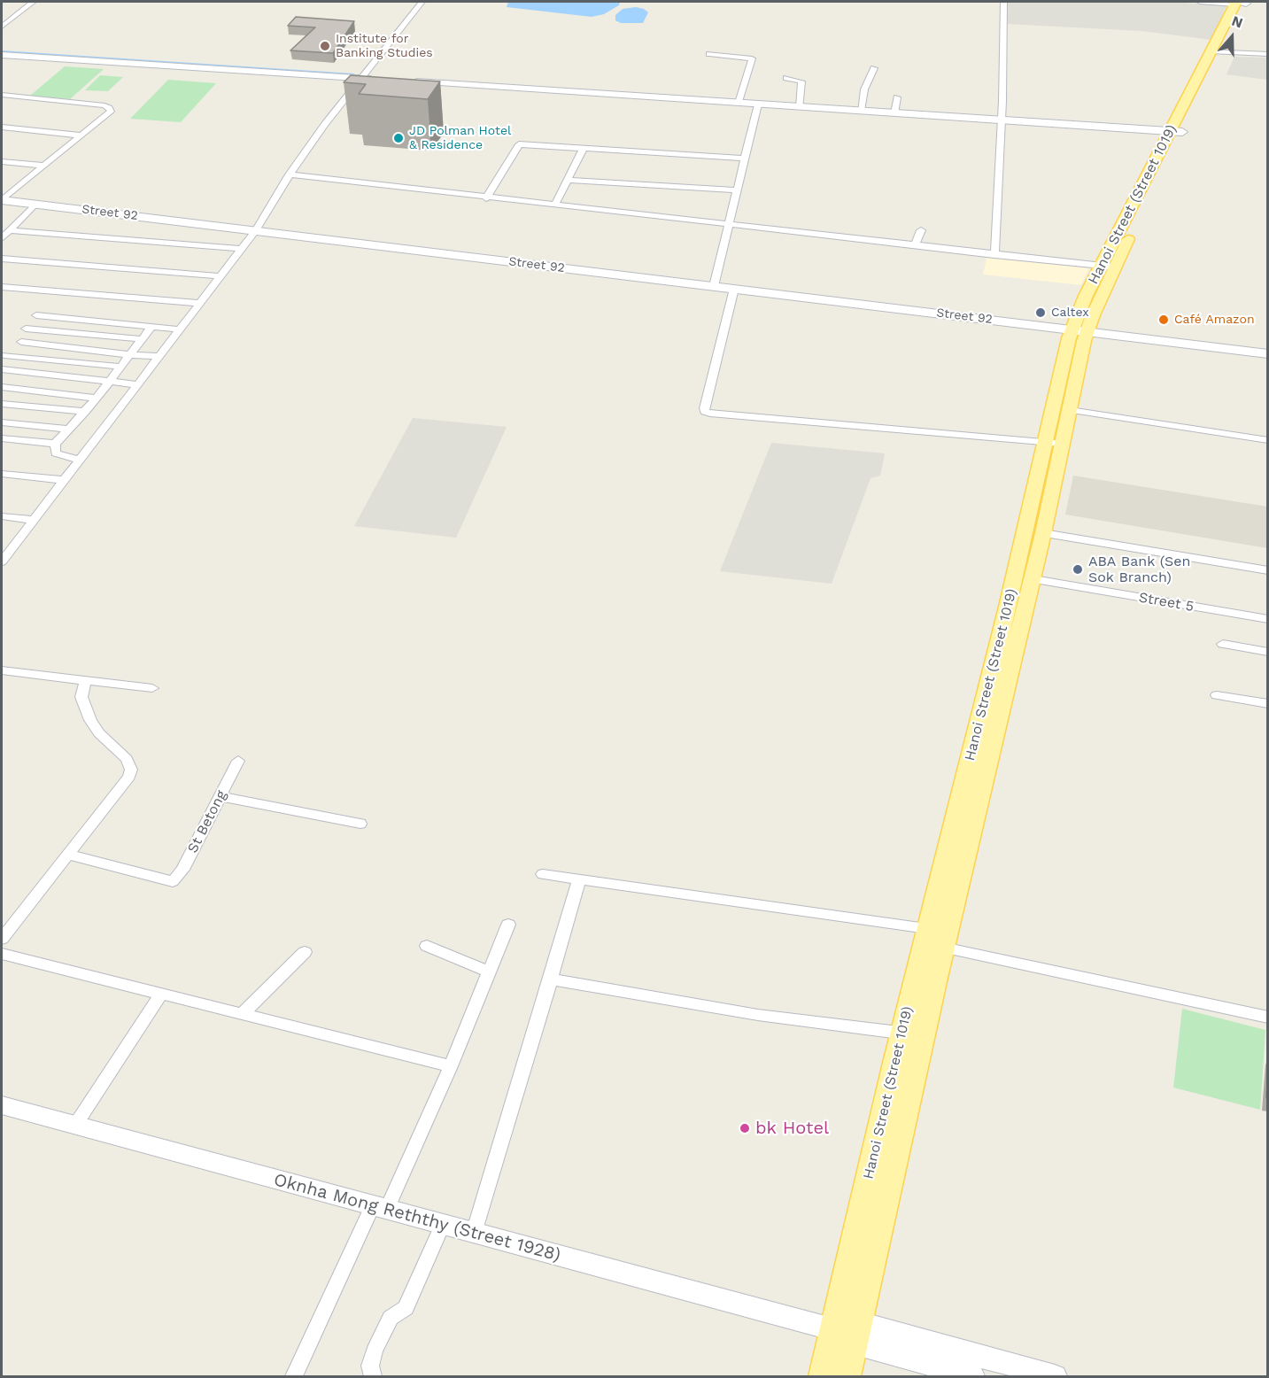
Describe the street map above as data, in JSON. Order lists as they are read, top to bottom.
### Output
{
  "streets": {
    "main road": ["Hanoi Street (Street 1019)", "Street 92", "Oknha Mong Reththy (Street 1928)"],
    "street": ["Street 5", "St Betong"]
  },
  "crossings": [
    ["Hanoi Street (Street 1019)", "Street 92"],
    ["Hanoi Street (Street 1019)", "Street 5"],
    ["Hanoi Street (Street 1019)", "Oknha Mong Reththy (Street 1928)"]
  ],
  "places": [
    "Institute for Banking Studies",
    "JD Polman Hotel & Residence",
    "Caltex",
    "Café Amazon",
    "ABA Bank (Sen Sok Branch)",
    "bk Hotel"
  ],
  "north": "top"
}
